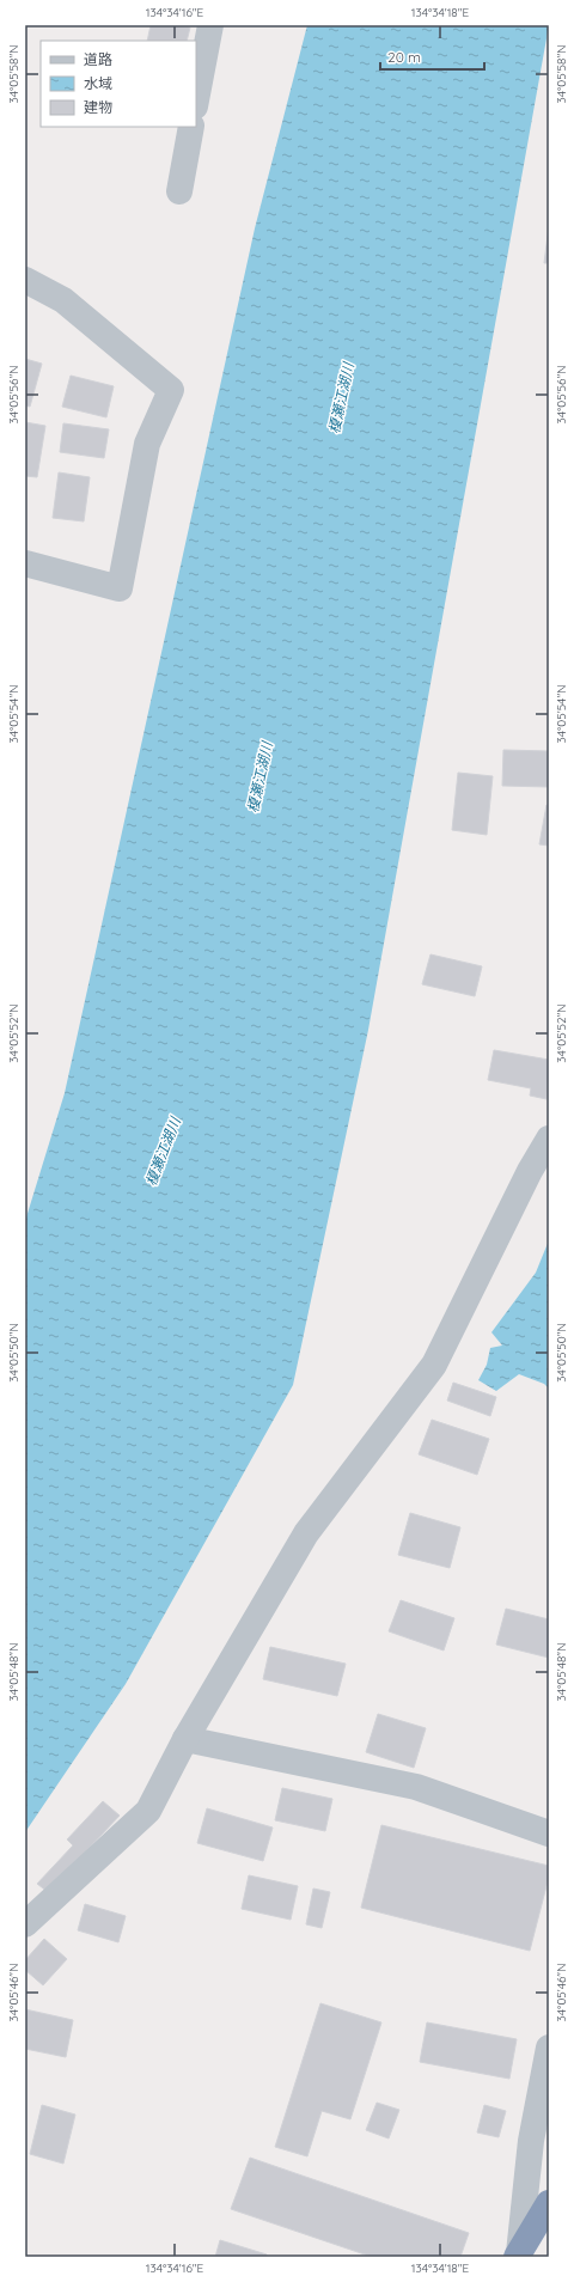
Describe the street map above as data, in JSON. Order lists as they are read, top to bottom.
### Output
{
  "water": ["榎瀬江湖川"],
  "legend": ["道路", "水域", "建物"],
  "scale_bar": "20 m",
  "coordinates": [
    "134°34'16\"E",
    "134°34'18\"E",
    "34°05'58\"N",
    "34°05'56\"N",
    "34°05'54\"N",
    "34°05'52\"N",
    "34°05'50\"N",
    "34°05'48\"N",
    "34°05'46\"N"
  ]
}
